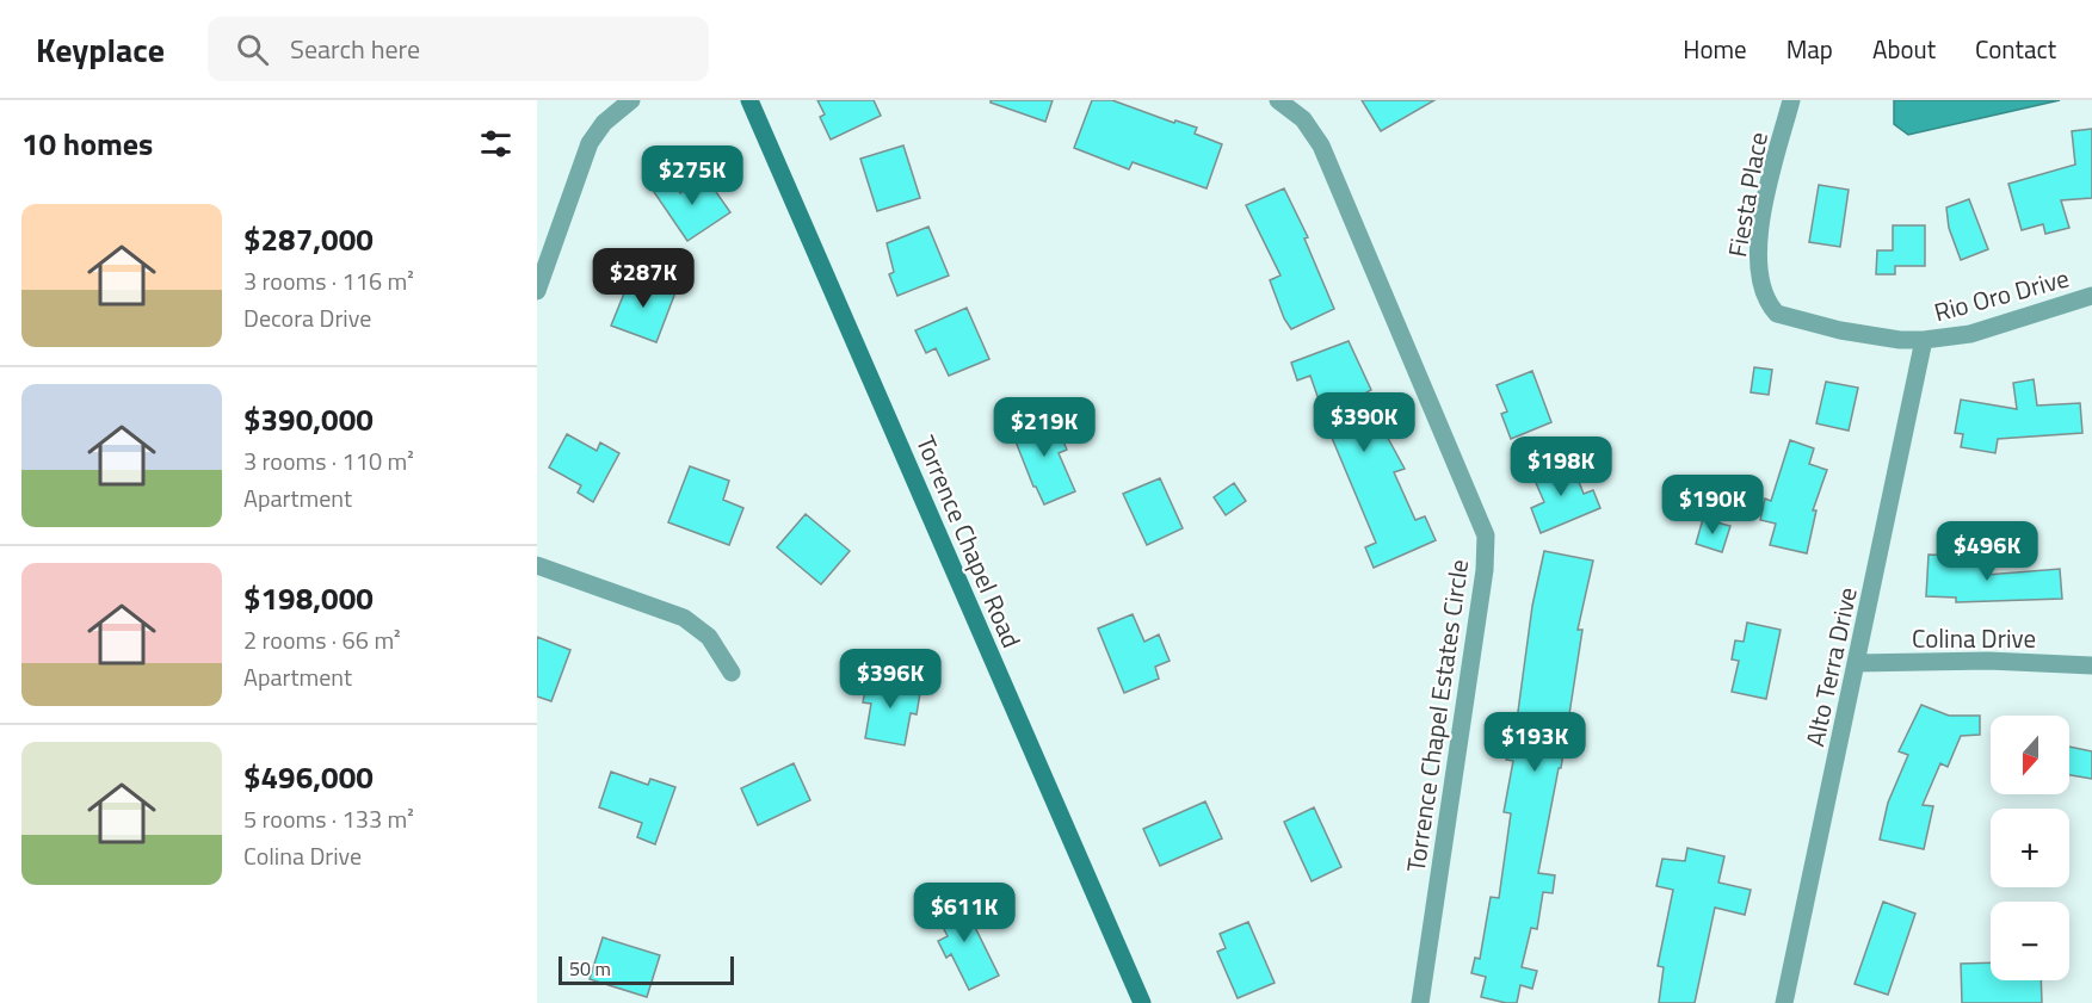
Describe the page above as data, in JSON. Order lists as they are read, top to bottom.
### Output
{
  "streets": {
    "street": [
      "Fiesta Place",
      "Rio Oro Drive",
      "Torrence Chapel Road",
      "Colina Drive",
      "Alto Terra Drive",
      "Torrence Chapel Estates Circle"
    ]
  },
  "crossings": [
    ["Fiesta Place", "Rio Oro Drive"],
    ["Fiesta Place", "Alto Terra Drive"],
    ["Rio Oro Drive", "Alto Terra Drive"],
    ["Colina Drive", "Alto Terra Drive"]
  ],
  "scale_bar": "50 m",
  "north": "bottom",
  "page": {
    "header": "Keyplace",
    "search": "Search here",
    "nav": [
      "Home",
      "Map",
      "About",
      "Contact"
    ],
    "heading": "10 homes",
    "price": [
      "$275K",
      "$287K",
      "$390K",
      "$219K",
      "$198K",
      "$190K",
      "$496K",
      "$396K",
      "$193K",
      "$611K"
    ],
    "list": [
      {
        "name": "$287,000",
        "note": "3 rooms · 116 m² · Decora Drive"
      },
      {
        "name": "$390,000",
        "note": "3 rooms · 110 m² · Apartment"
      },
      {
        "name": "$198,000",
        "note": "2 rooms · 66 m² · Apartment"
      },
      {
        "name": "$496,000",
        "note": "5 rooms · 133 m² · Colina Drive"
      }
    ],
    "map_buttons": ["+", "−"],
    "scale": "50 m"
  }
}
